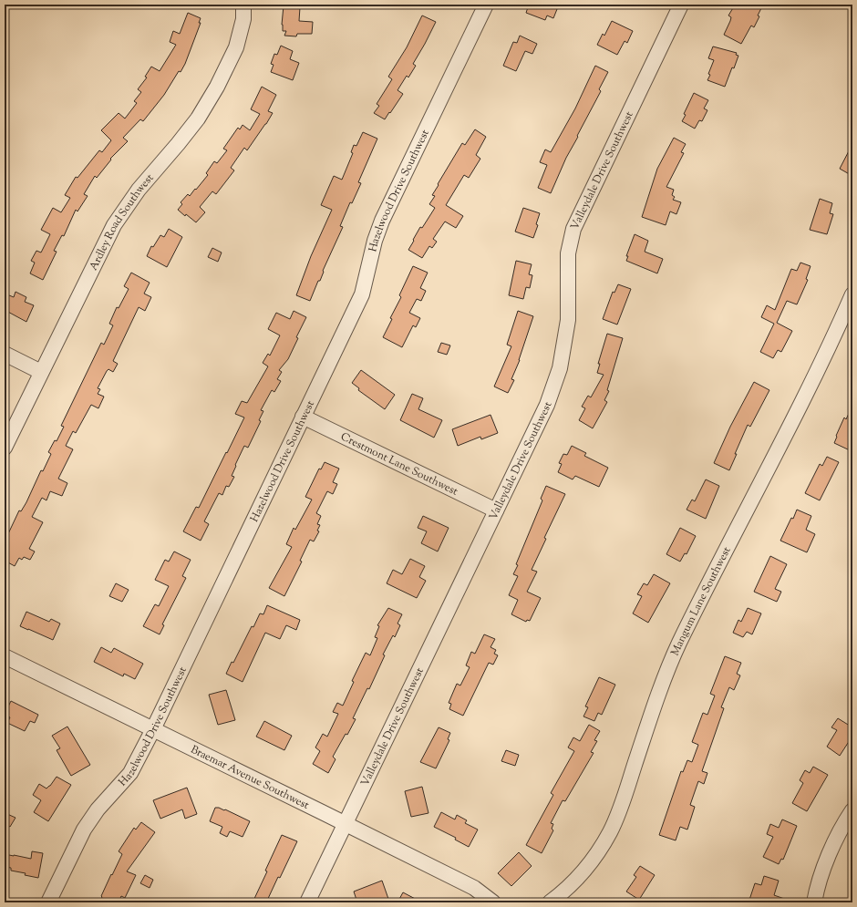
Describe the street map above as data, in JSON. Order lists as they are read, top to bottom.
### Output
{
  "streets": {
    "street": [
      "Valleydale Drive Southwest",
      "Hazelwood Drive Southwest",
      "Ardley Road Southwest",
      "Crestmont Lane Southwest",
      "Mangum Lane Southwest",
      "Braemar Avenue Southwest"
    ]
  },
  "crossings": [
    ["Valleydale Drive Southwest", "Crestmont Lane Southwest"],
    ["Valleydale Drive Southwest", "Braemar Avenue Southwest"],
    ["Hazelwood Drive Southwest", "Crestmont Lane Southwest"],
    ["Hazelwood Drive Southwest", "Braemar Avenue Southwest"]
  ]
}
